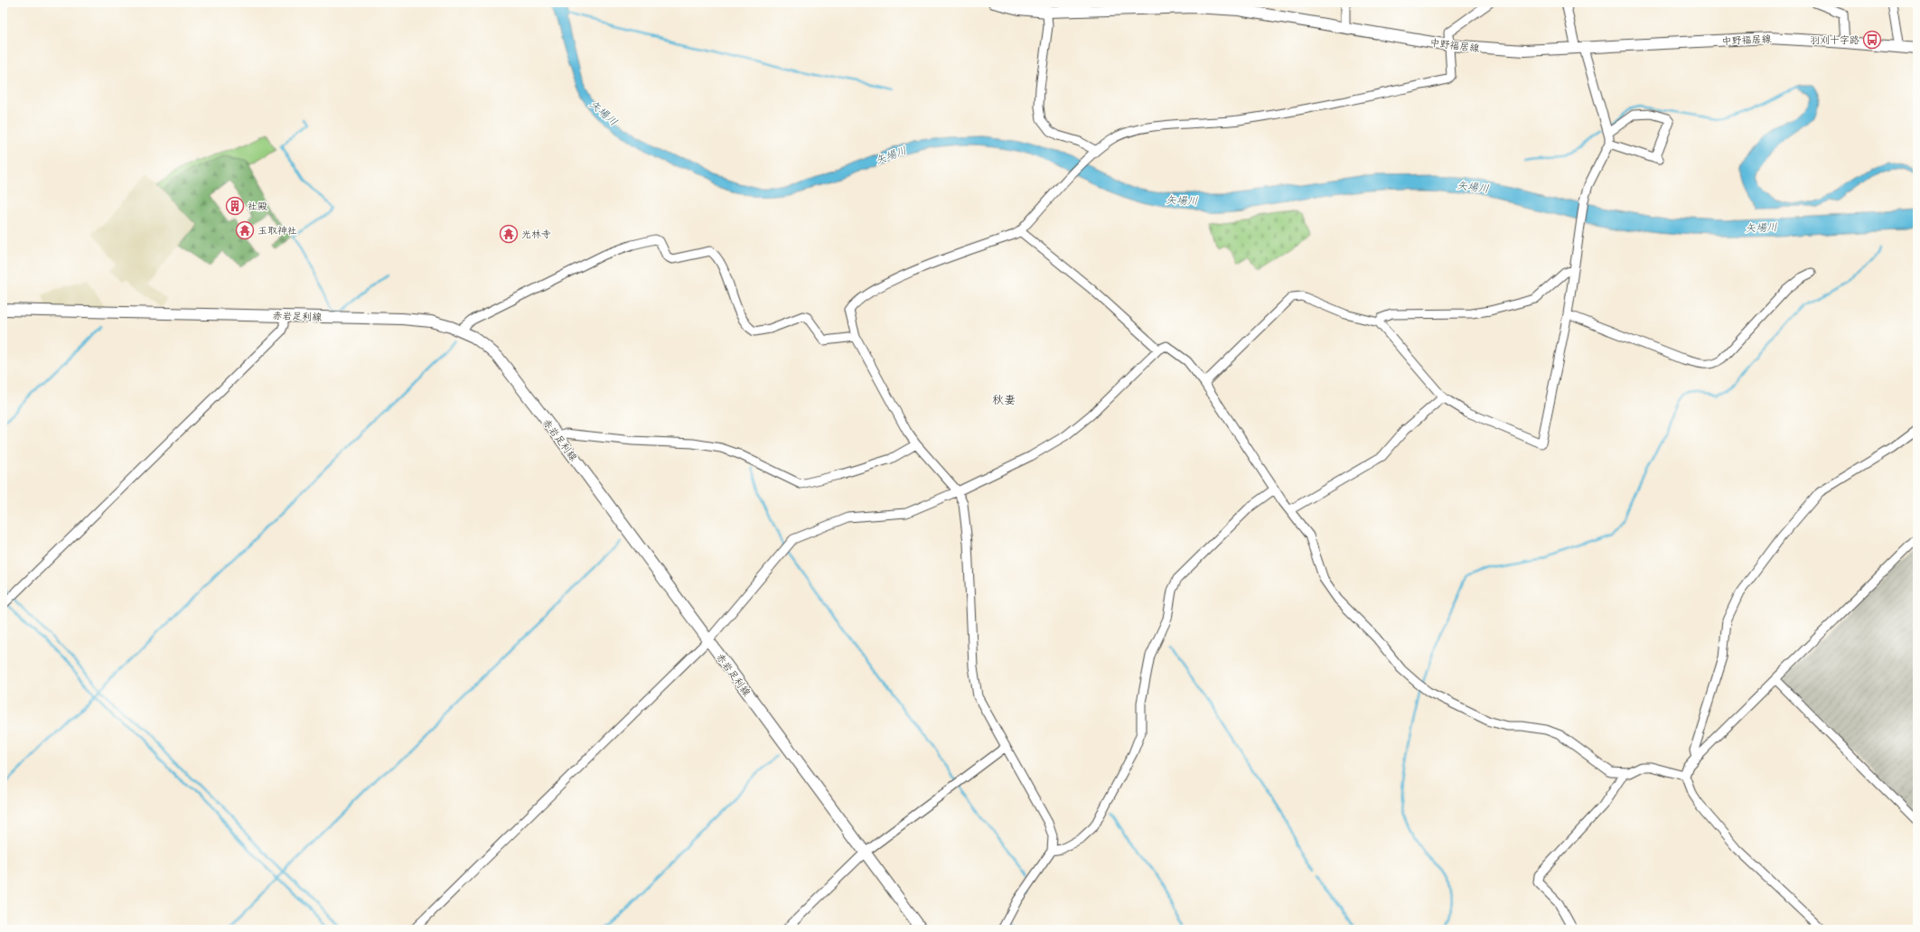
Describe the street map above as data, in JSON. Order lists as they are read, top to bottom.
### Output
{
  "streets": {
    "main road": ["中野福居線", "赤岩足利線"]
  },
  "districts": ["秋妻"],
  "water": ["矢場川"],
  "places": {
    "bus stop": ["羽刈十字路"],
    "building": ["社殿"],
    "temple": ["玉取神社", "光林寺"]
  }
}
